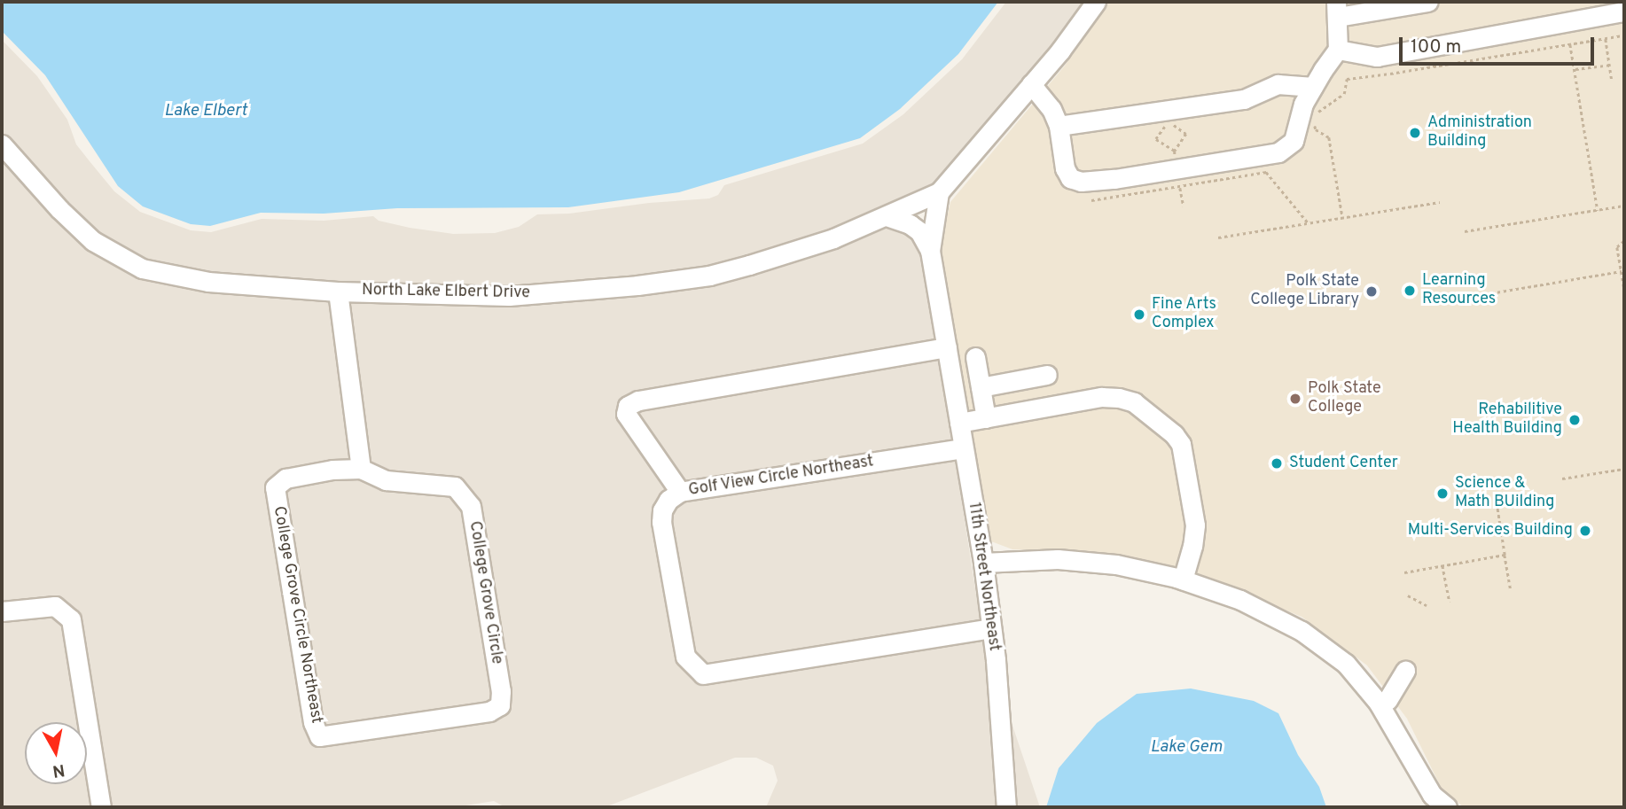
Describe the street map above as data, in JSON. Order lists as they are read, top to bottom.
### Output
{
  "streets": {
    "street": [
      "North Lake Elbert Drive",
      "Golf View Circle Northeast",
      "11th Street Northeast",
      "College Grove Circle",
      "College Grove Circle Northeast"
    ]
  },
  "crossings": [
    ["North Lake Elbert Drive", "11th Street Northeast"],
    ["Golf View Circle Northeast", "11th Street Northeast"],
    ["College Grove Circle", "College Grove Circle Northeast"]
  ],
  "water": ["Lake Elbert", "Lake Gem"],
  "places": [
    "Administration Building",
    "Learning Resources",
    "Polk State College Library",
    "Fine Arts Complex",
    "Polk State College",
    "Rehabilitive Health Building",
    "Student Center",
    "Science & Math BUilding",
    "Multi-Services Building"
  ],
  "scale_bar": "100 m",
  "north": "bottom"
}
